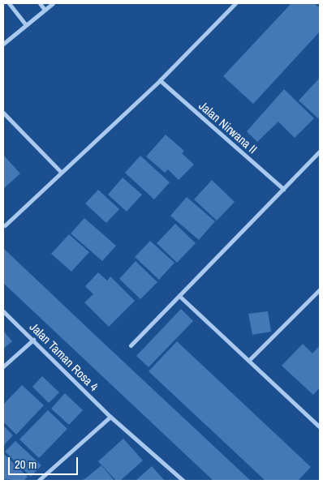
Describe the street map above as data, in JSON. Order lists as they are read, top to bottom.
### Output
{
  "streets": {
    "street": ["Jalan Nirwana II", "Jalan Taman Rosa 4"]
  },
  "scale_bar": "20 m"
}
